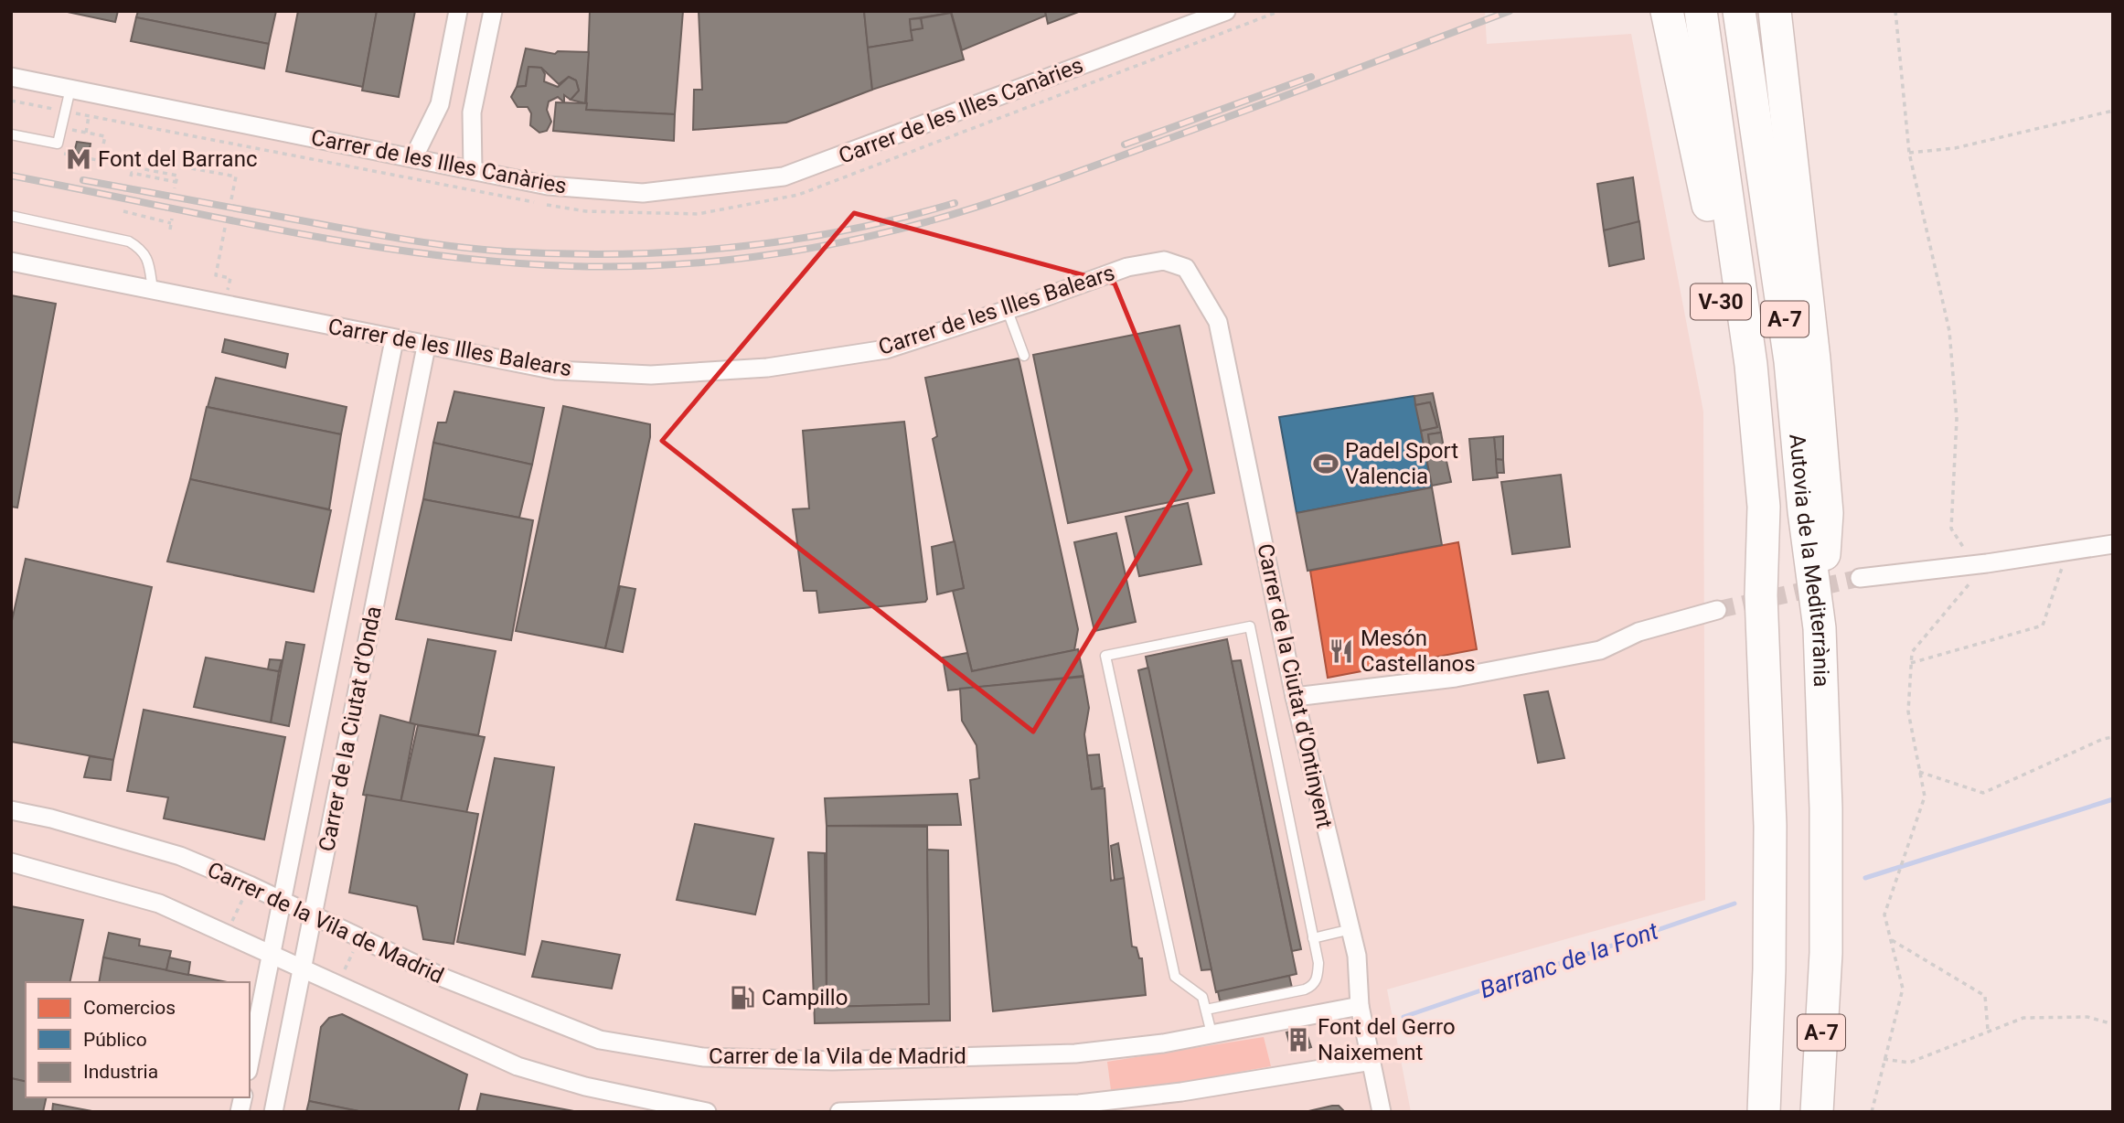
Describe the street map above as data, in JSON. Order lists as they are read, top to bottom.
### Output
{
  "streets": {
    "highway": ["V-30", "A-7", "Autovia de la Mediterrània"],
    "street": [
      "Carrer de les Illes Canàries",
      "Carrer de les Illes Balears",
      "Carrer de la Ciutat d'Ontinyent",
      "Carrer de la Ciutat d’Onda",
      "Carrer de la Vila de Madrid"
    ]
  },
  "crossings": [
    ["V-30", "Autovia de la Mediterrània"],
    ["Carrer de les Illes Balears", "Carrer de la Ciutat d'Ontinyent"],
    ["Carrer de les Illes Balears", "Carrer de la Ciutat d’Onda"],
    ["Carrer de la Ciutat d'Ontinyent", "Carrer de la Vila de Madrid"],
    ["Carrer de la Ciutat d’Onda", "Carrer de la Vila de Madrid"]
  ],
  "water": ["Barranc de la Font"],
  "places": {
    "metro station": ["Font del Barranc"],
    "sports": ["Padel Sport Valencia"],
    "restaurant": ["Mesón Castellanos"],
    "fuel station": ["Campillo"],
    "building": ["Font del Gerro Naixement"]
  },
  "legend": ["Comercios", "Público", "Industria"]
}
